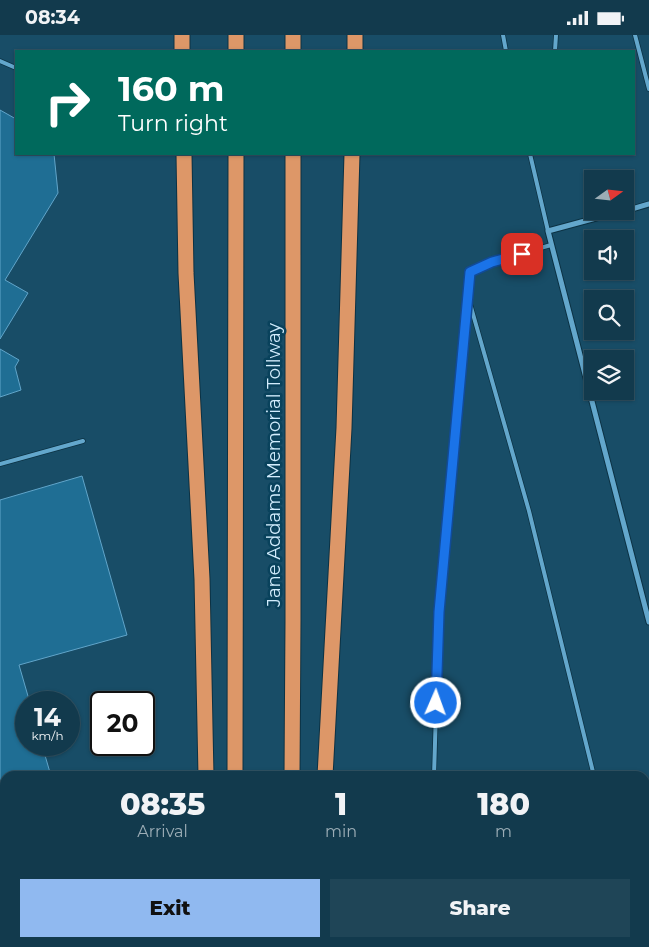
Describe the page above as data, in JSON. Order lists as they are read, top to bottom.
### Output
{
  "streets": {
    "highway": ["Jane Addams Memorial Tollway"]
  },
  "north": "right",
  "page": {
    "status": "08:34",
    "turn": ["160 m", "Turn right"],
    "speed": "14 km/h",
    "limit": "20",
    "eta": [
      "08:35",
      "Arrival",
      "1",
      "min",
      "180",
      "m"
    ],
    "buttons": ["Exit", "Share"]
  }
}
